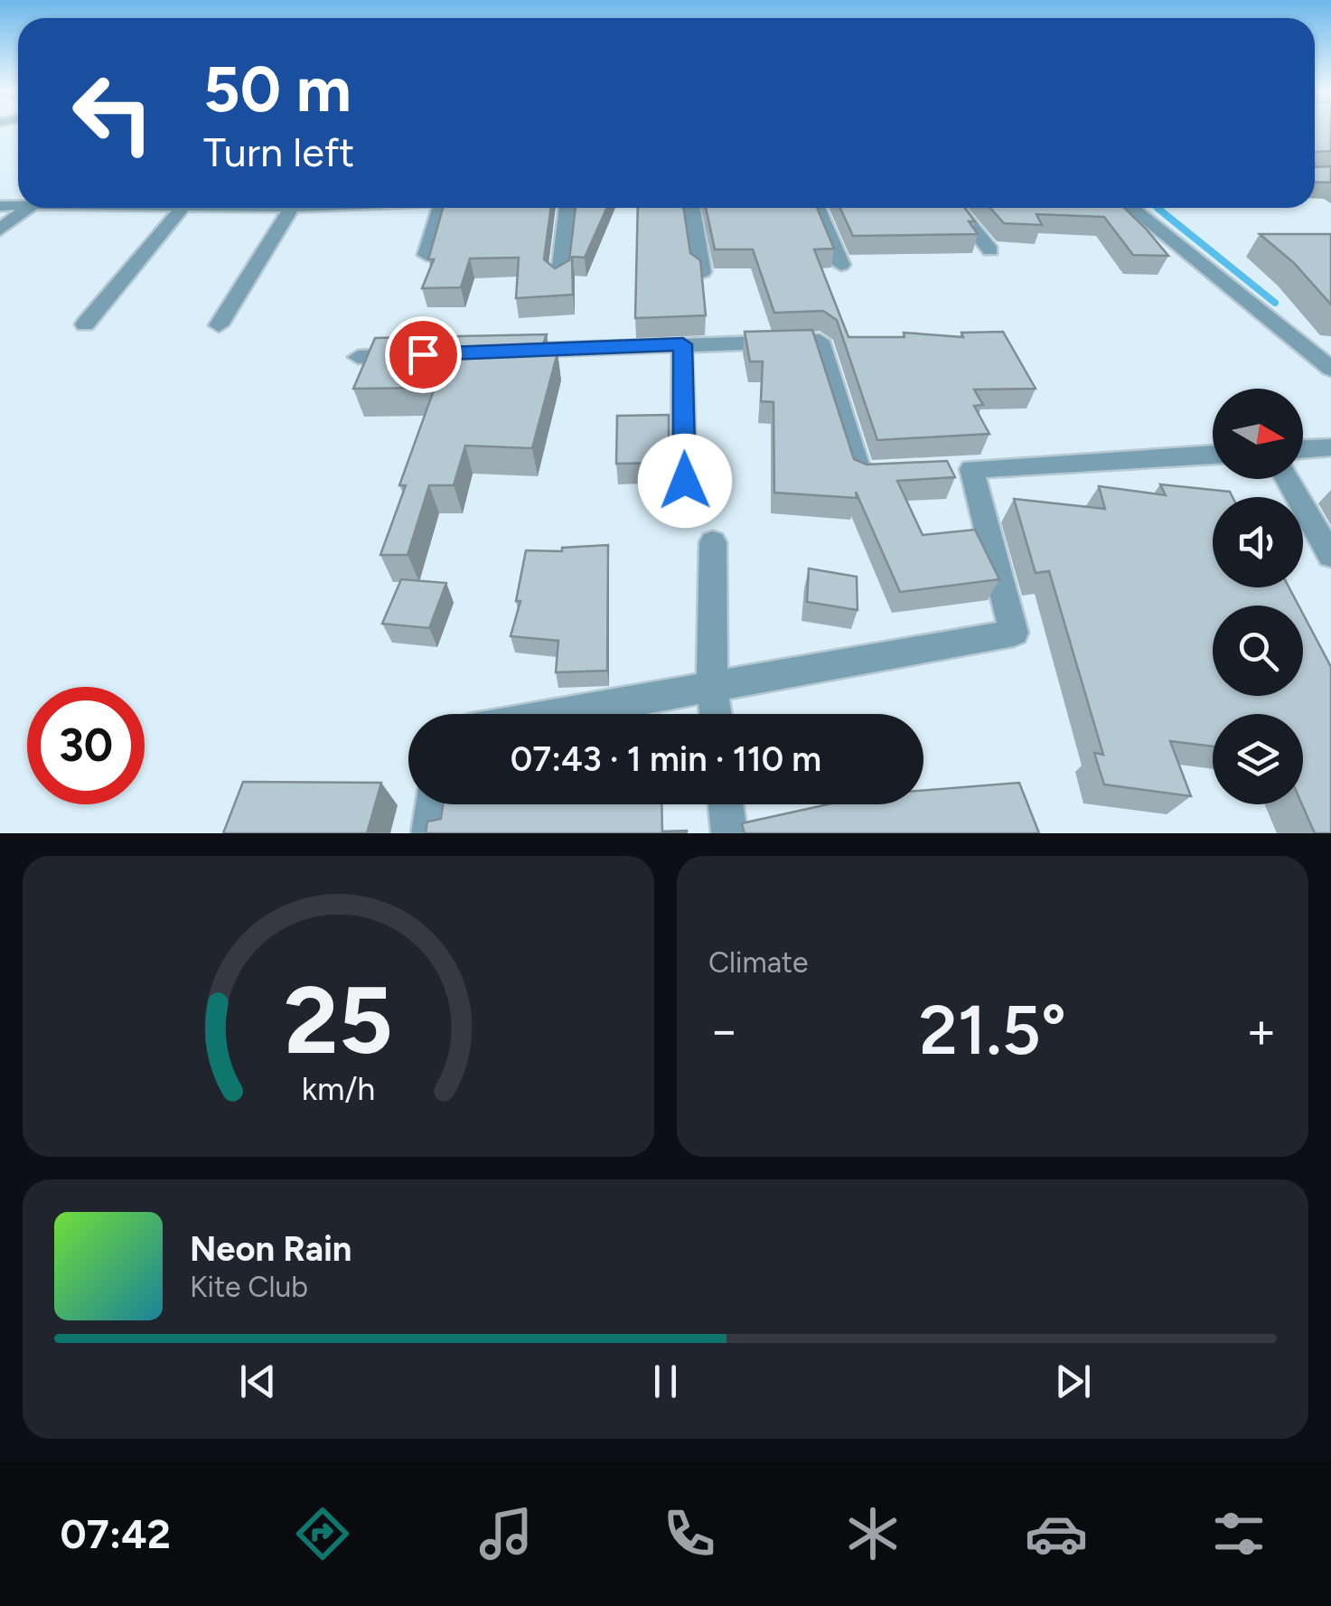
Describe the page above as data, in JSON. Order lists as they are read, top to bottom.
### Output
{
  "north": "right",
  "page": {
    "turn": ["50 m", "Turn left"],
    "limit": "30",
    "trip": "07:43 · 1 min · 110 m",
    "tile": "Climate",
    "heat": ["−", "21.5°", "+"],
    "song": ["Neon Rain", "Kite Club"],
    "tabs": "07:42",
    "gauge": ["25", "km/h"]
  }
}
